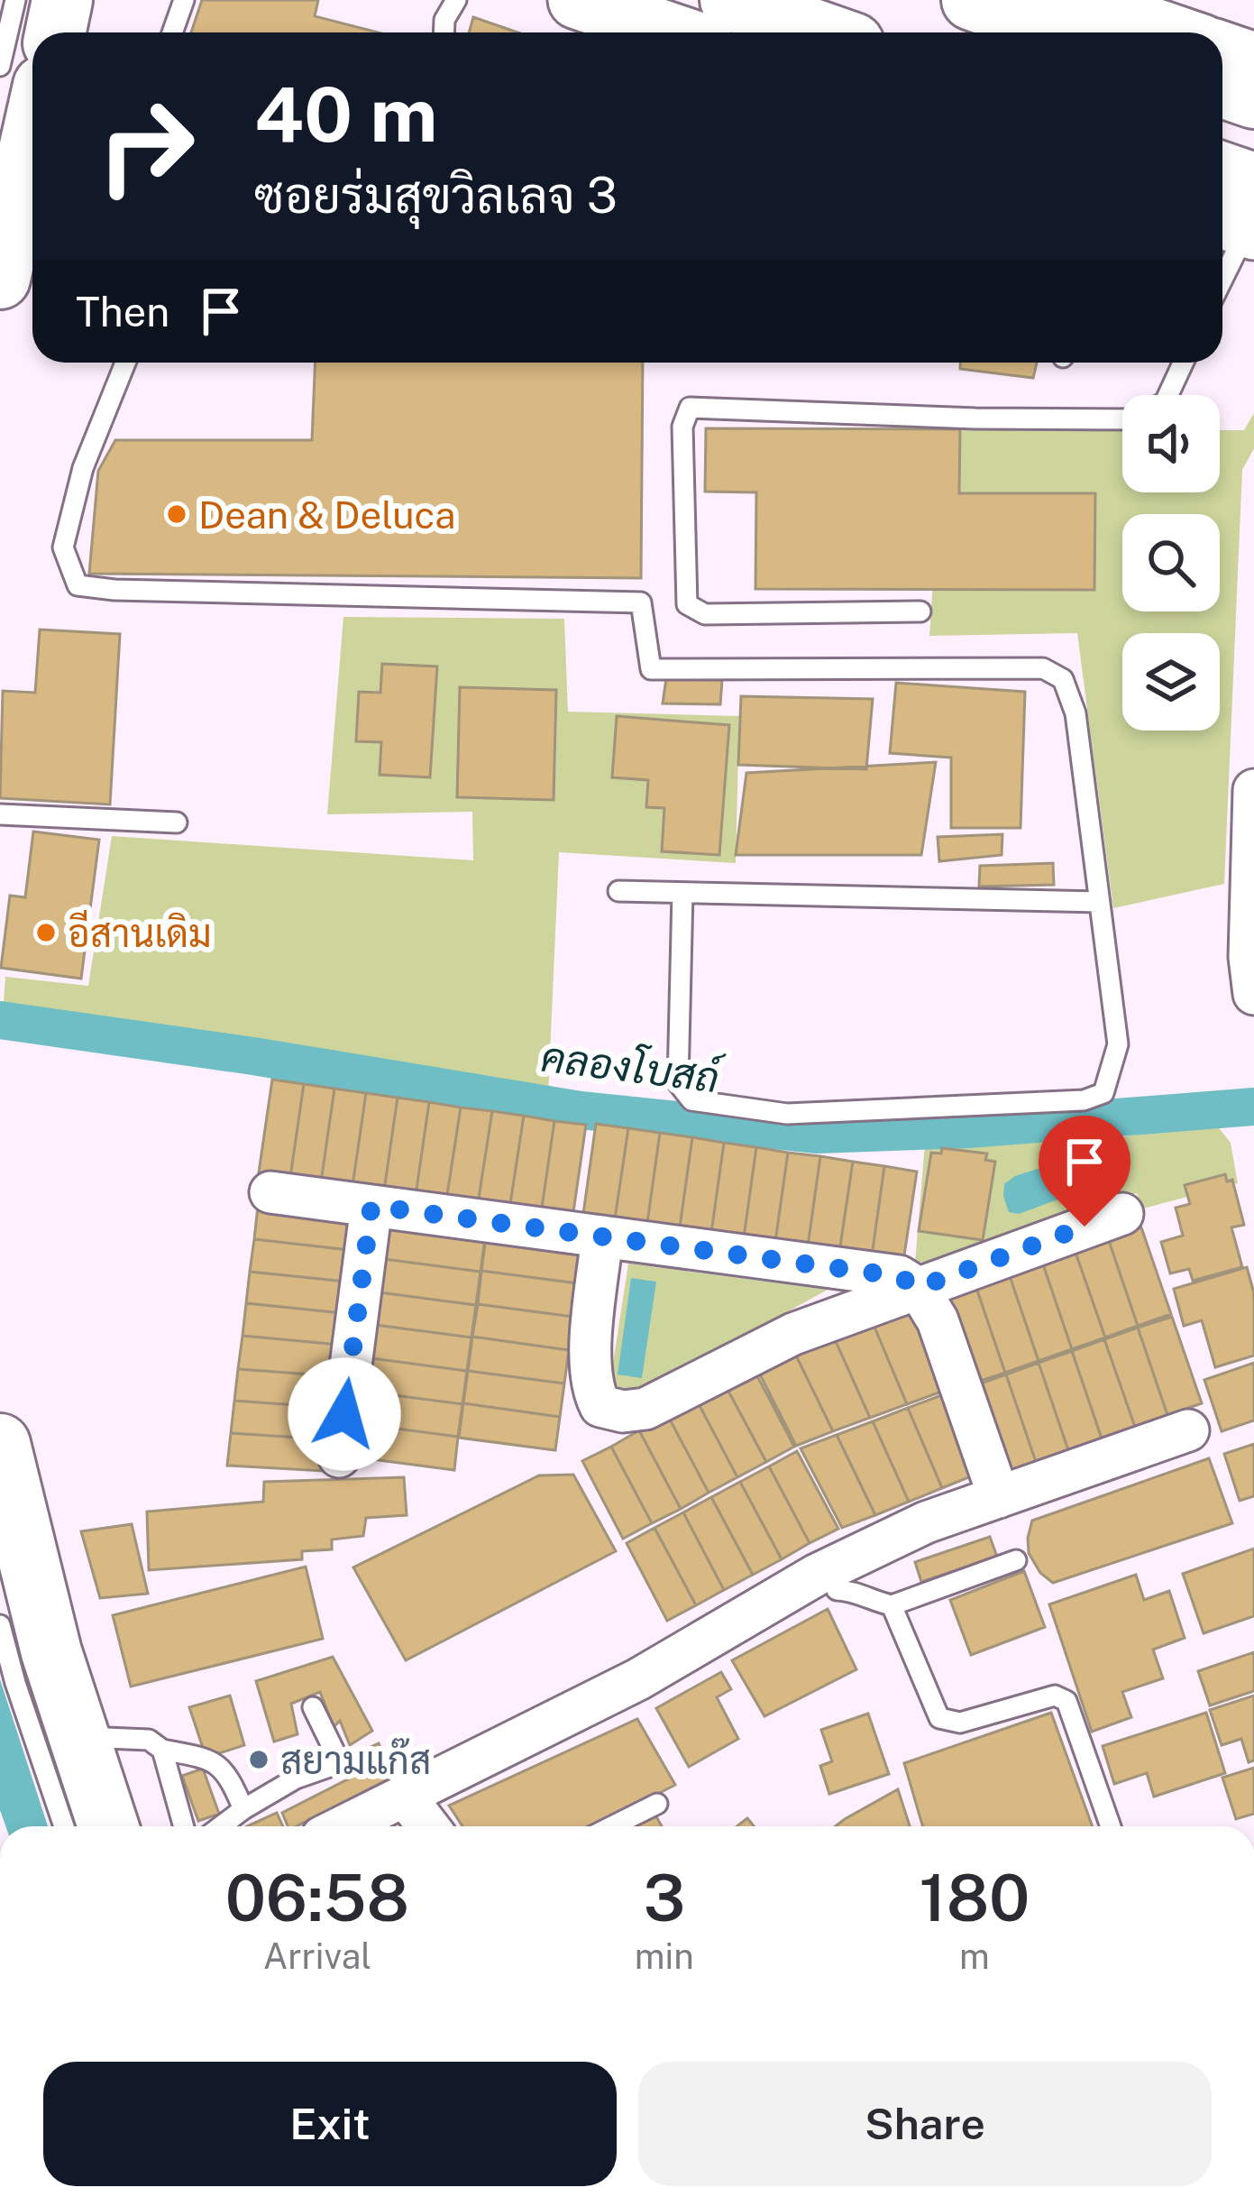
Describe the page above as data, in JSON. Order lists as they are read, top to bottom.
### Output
{
  "water": ["คลองโบสถ์"],
  "places": ["Dean & Deluca", "อีสานเดิม", "สยามแก๊ส"],
  "page": {
    "turn": ["40 m", "ซอยร่มสุขวิลเลจ 3"],
    "then": "Then",
    "eta": [
      "06:58",
      "Arrival",
      "3",
      "min",
      "180",
      "m"
    ],
    "buttons": ["Exit", "Share"]
  }
}
